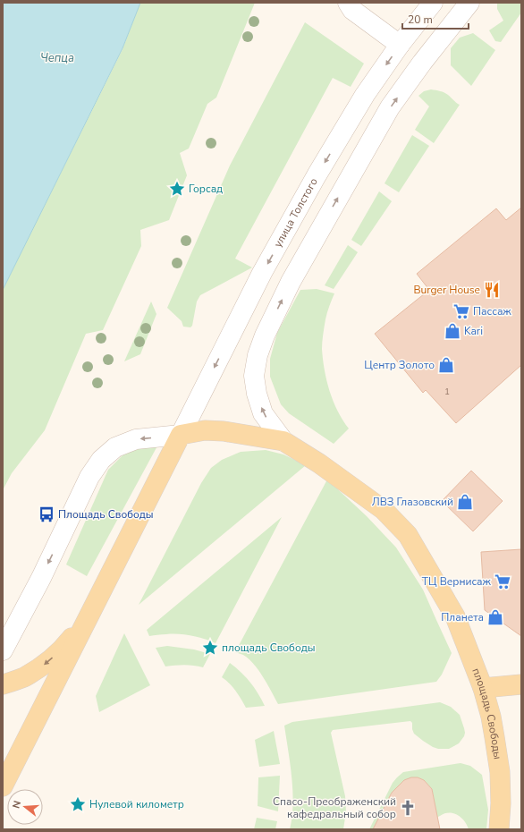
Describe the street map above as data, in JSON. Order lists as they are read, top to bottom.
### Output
{
  "streets": {
    "main road": ["площадь Свободы"],
    "street": ["улица Толстого"]
  },
  "crossings": [
    ["улица Толстого", "площадь Свободы"]
  ],
  "one_way": ["улица Толстого", "площадь Свободы"],
  "water": ["Чепца"],
  "places": {
    "place": ["Горсад", "площадь Свободы", "Нулевой километр"],
    "restaurant": ["Burger House"],
    "supermarket": ["Пассаж", "ТЦ Вернисаж"],
    "shop": [
      "Kari",
      "Центр Золото",
      "ЛВЗ Глазовский",
      "Планета"
    ],
    "bus stop": ["Площадь Свободы"],
    "church": ["Спасо-Преображенский кафедральный собор"]
  },
  "house_numbers": ["1"],
  "scale_bar": "20 m",
  "north": "left"
}
